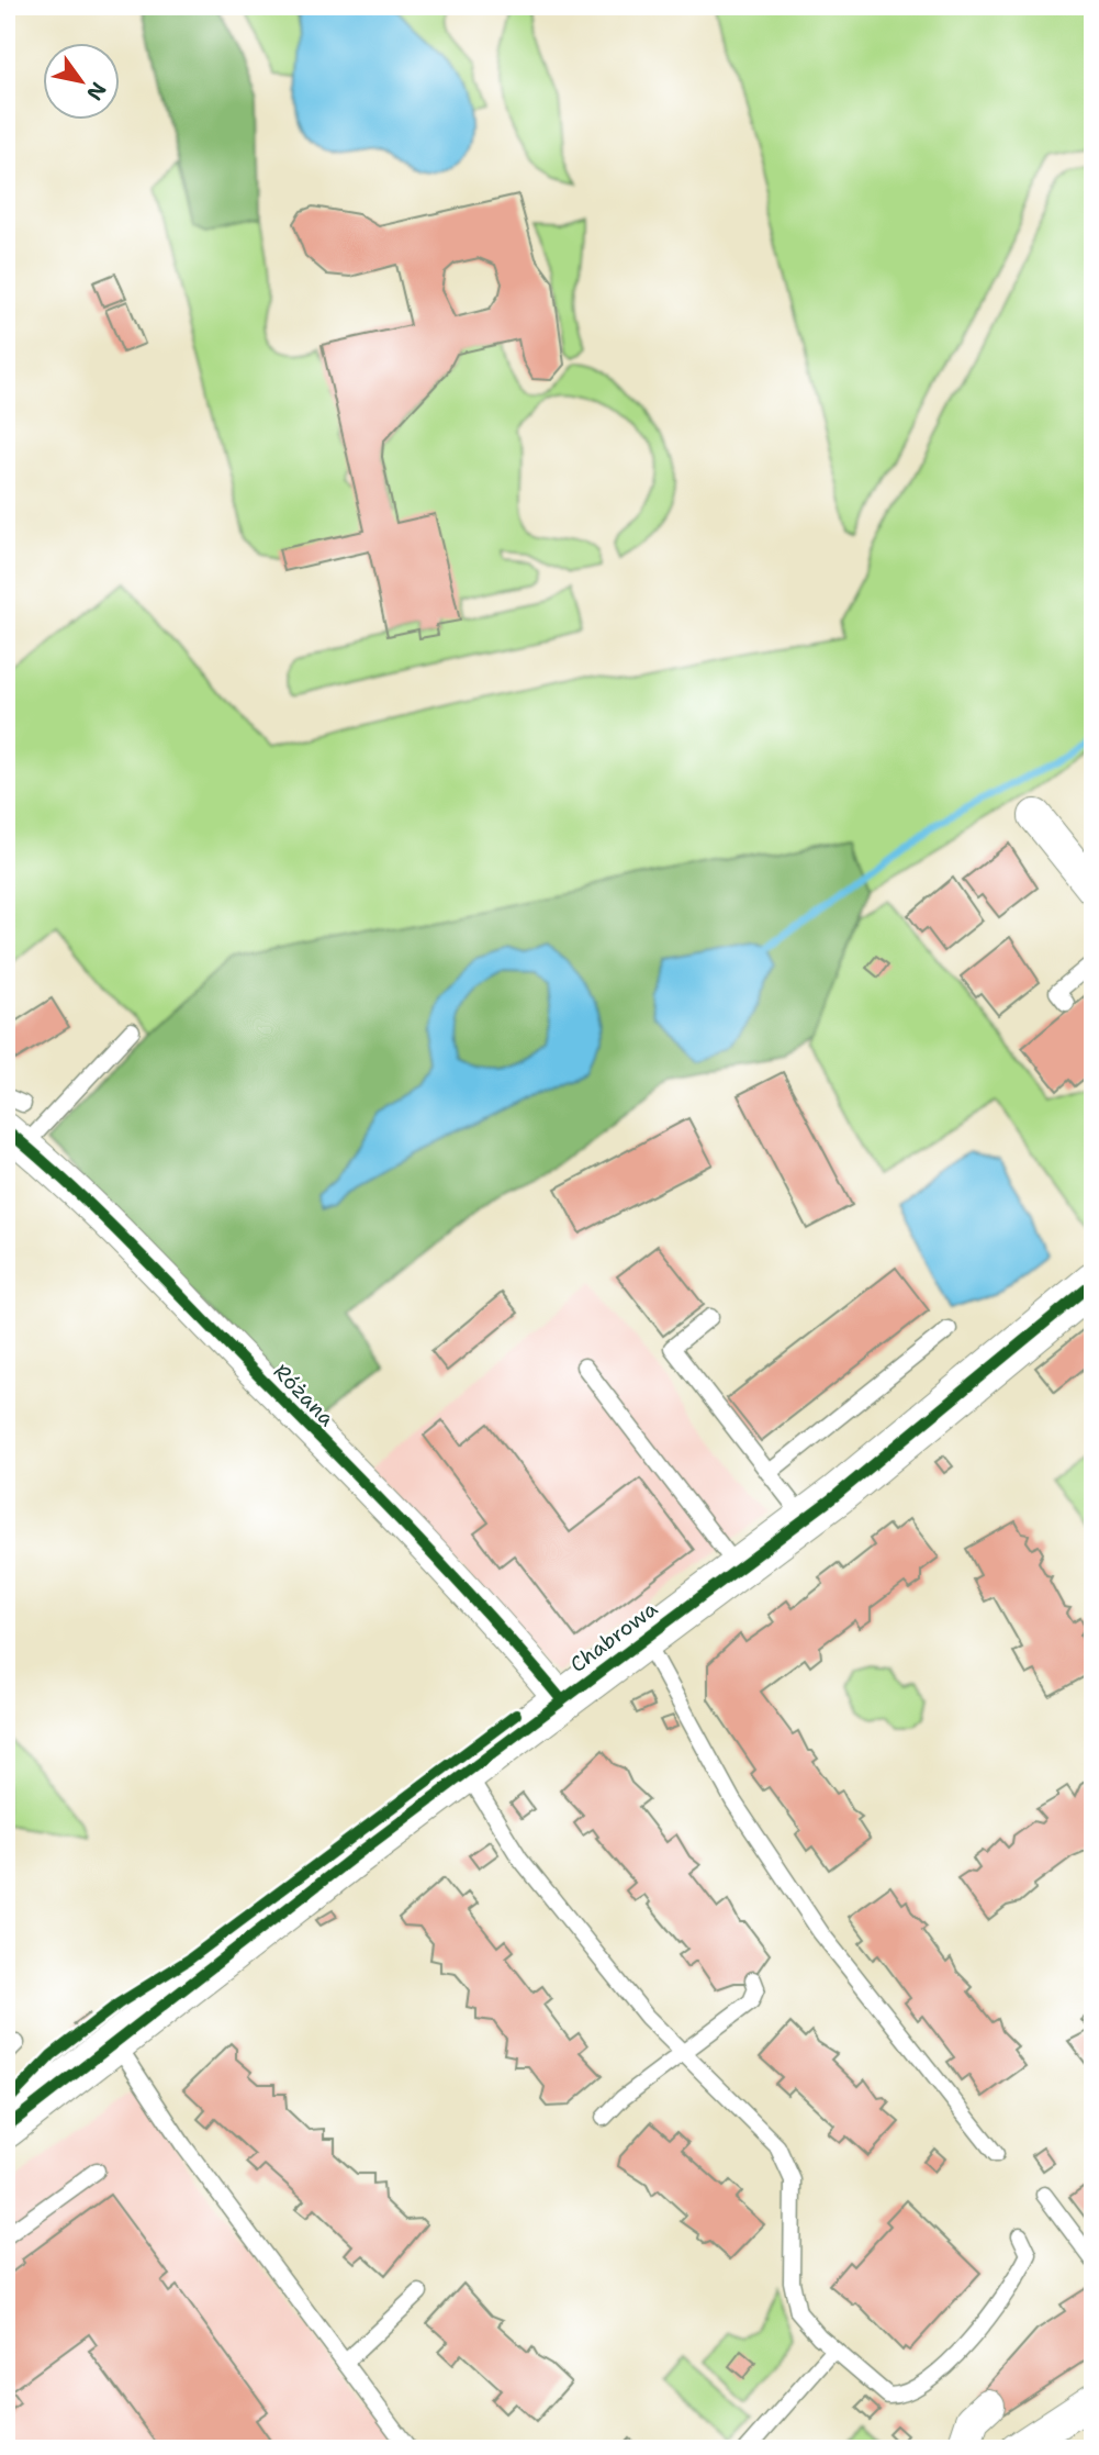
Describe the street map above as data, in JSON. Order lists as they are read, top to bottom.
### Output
{
  "streets": {
    "street": ["Różana", "Chabrowa"]
  },
  "crossings": [
    ["Różana", "Chabrowa"]
  ],
  "north": "bottom right"
}
